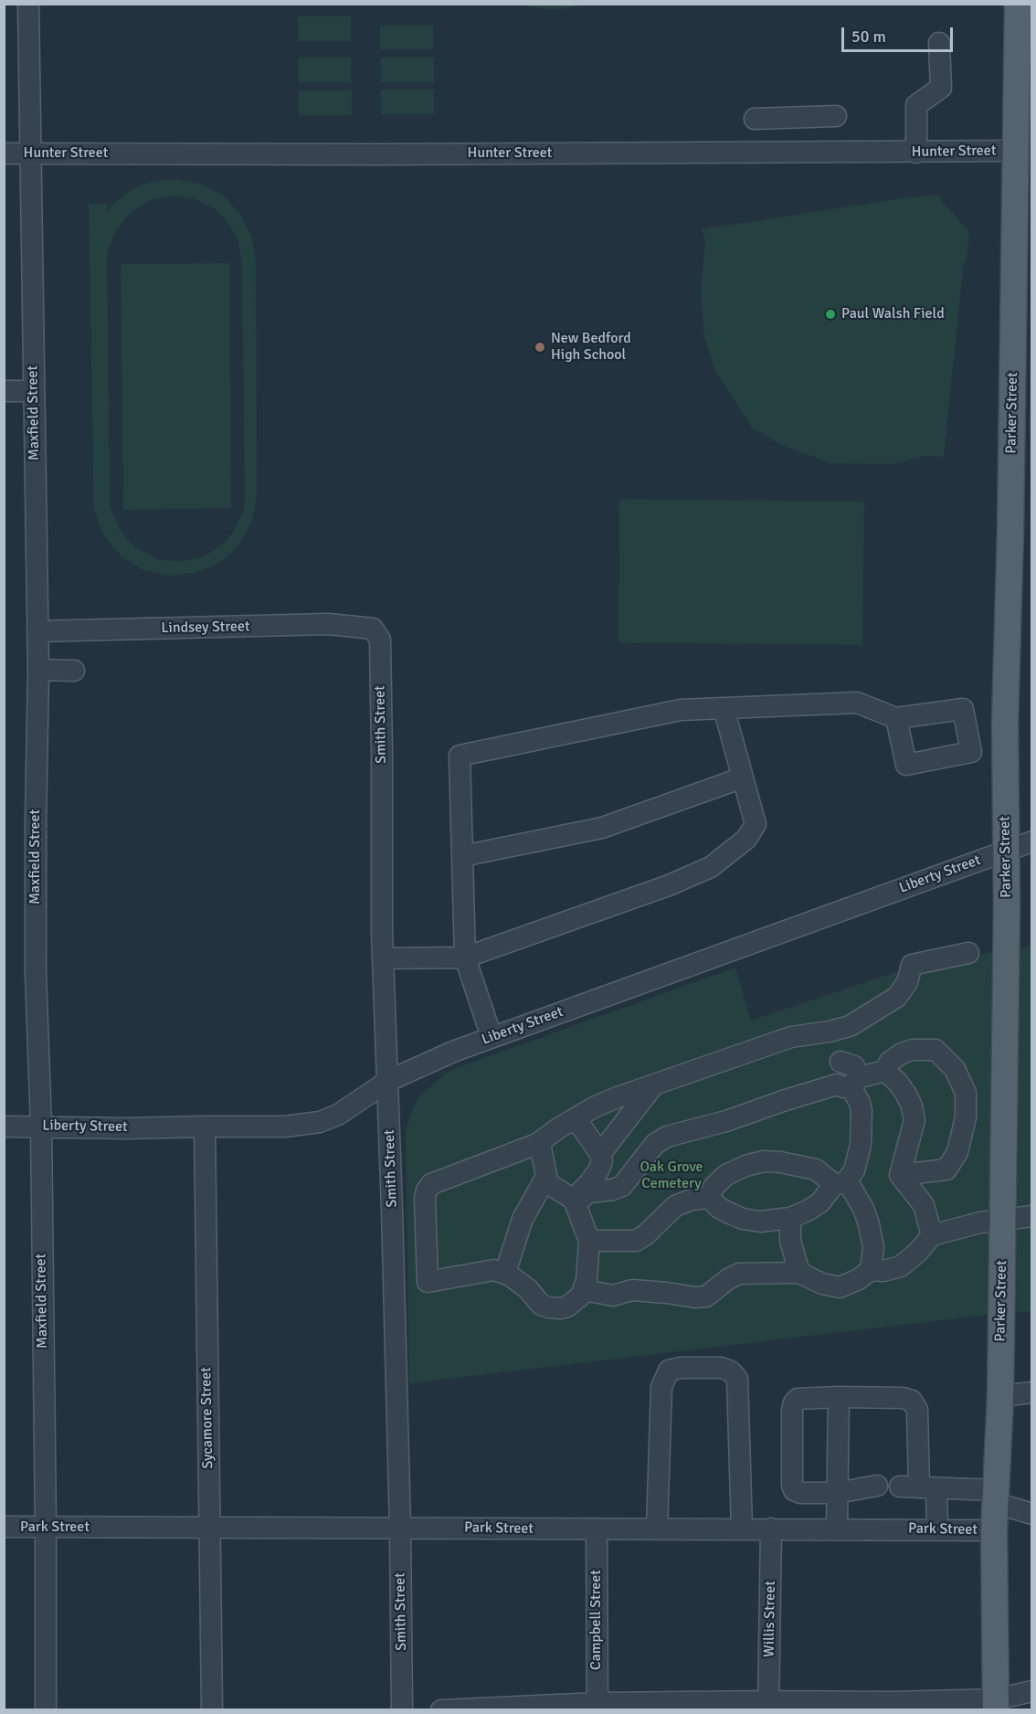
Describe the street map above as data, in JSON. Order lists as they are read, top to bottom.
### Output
{
  "streets": {
    "main road": ["Parker Street"],
    "street": [
      "Hunter Street",
      "Maxfield Street",
      "Lindsey Street",
      "Smith Street",
      "Liberty Street",
      "Sycamore Street",
      "Park Street",
      "Willis Street",
      "Campbell Street"
    ]
  },
  "crossings": [
    ["Hunter Street", "Maxfield Street"],
    ["Hunter Street", "Parker Street"],
    ["Maxfield Street", "Lindsey Street"],
    ["Maxfield Street", "Liberty Street"],
    ["Maxfield Street", "Park Street"],
    ["Parker Street", "Liberty Street"],
    ["Parker Street", "Park Street"],
    ["Lindsey Street", "Smith Street"],
    ["Smith Street", "Liberty Street"],
    ["Smith Street", "Park Street"],
    ["Liberty Street", "Sycamore Street"],
    ["Sycamore Street", "Park Street"],
    ["Park Street", "Willis Street"],
    ["Park Street", "Campbell Street"]
  ],
  "parks": ["Oak Grove Cemetery"],
  "places": ["Paul Walsh Field", "New Bedford High School"],
  "scale_bar": "50 m"
}
